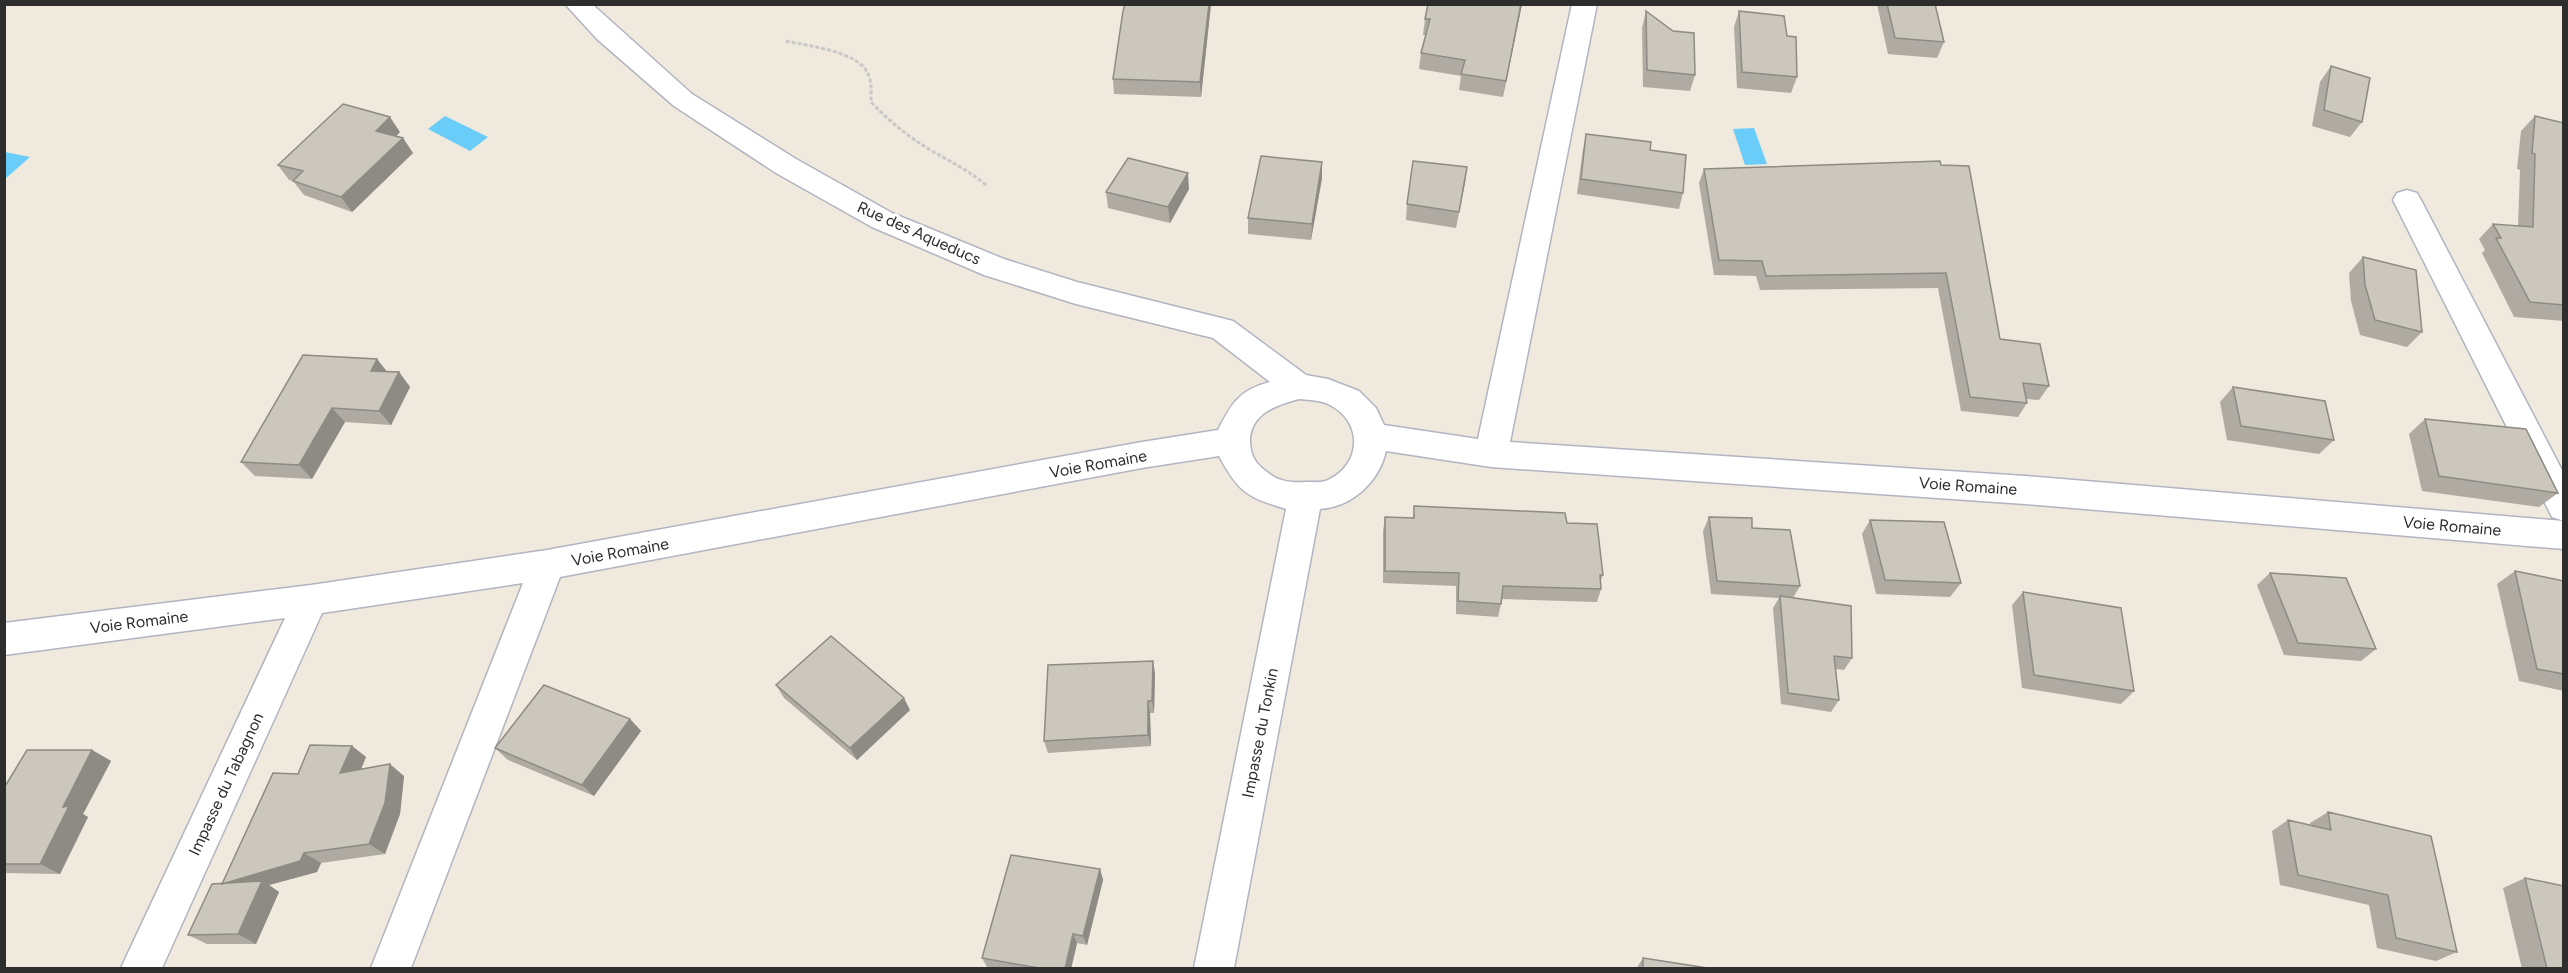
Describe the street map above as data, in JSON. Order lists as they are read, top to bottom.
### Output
{
  "streets": {
    "street": [
      "Rue des Aqueducs",
      "Voie Romaine",
      "Impasse du Tonkin",
      "Impasse du Tabagnon"
    ]
  },
  "crossings": [
    ["Rue des Aqueducs", "Voie Romaine"],
    ["Rue des Aqueducs", "Impasse du Tonkin"],
    ["Voie Romaine", "Impasse du Tonkin"],
    ["Voie Romaine", "Impasse du Tabagnon"]
  ]
}
